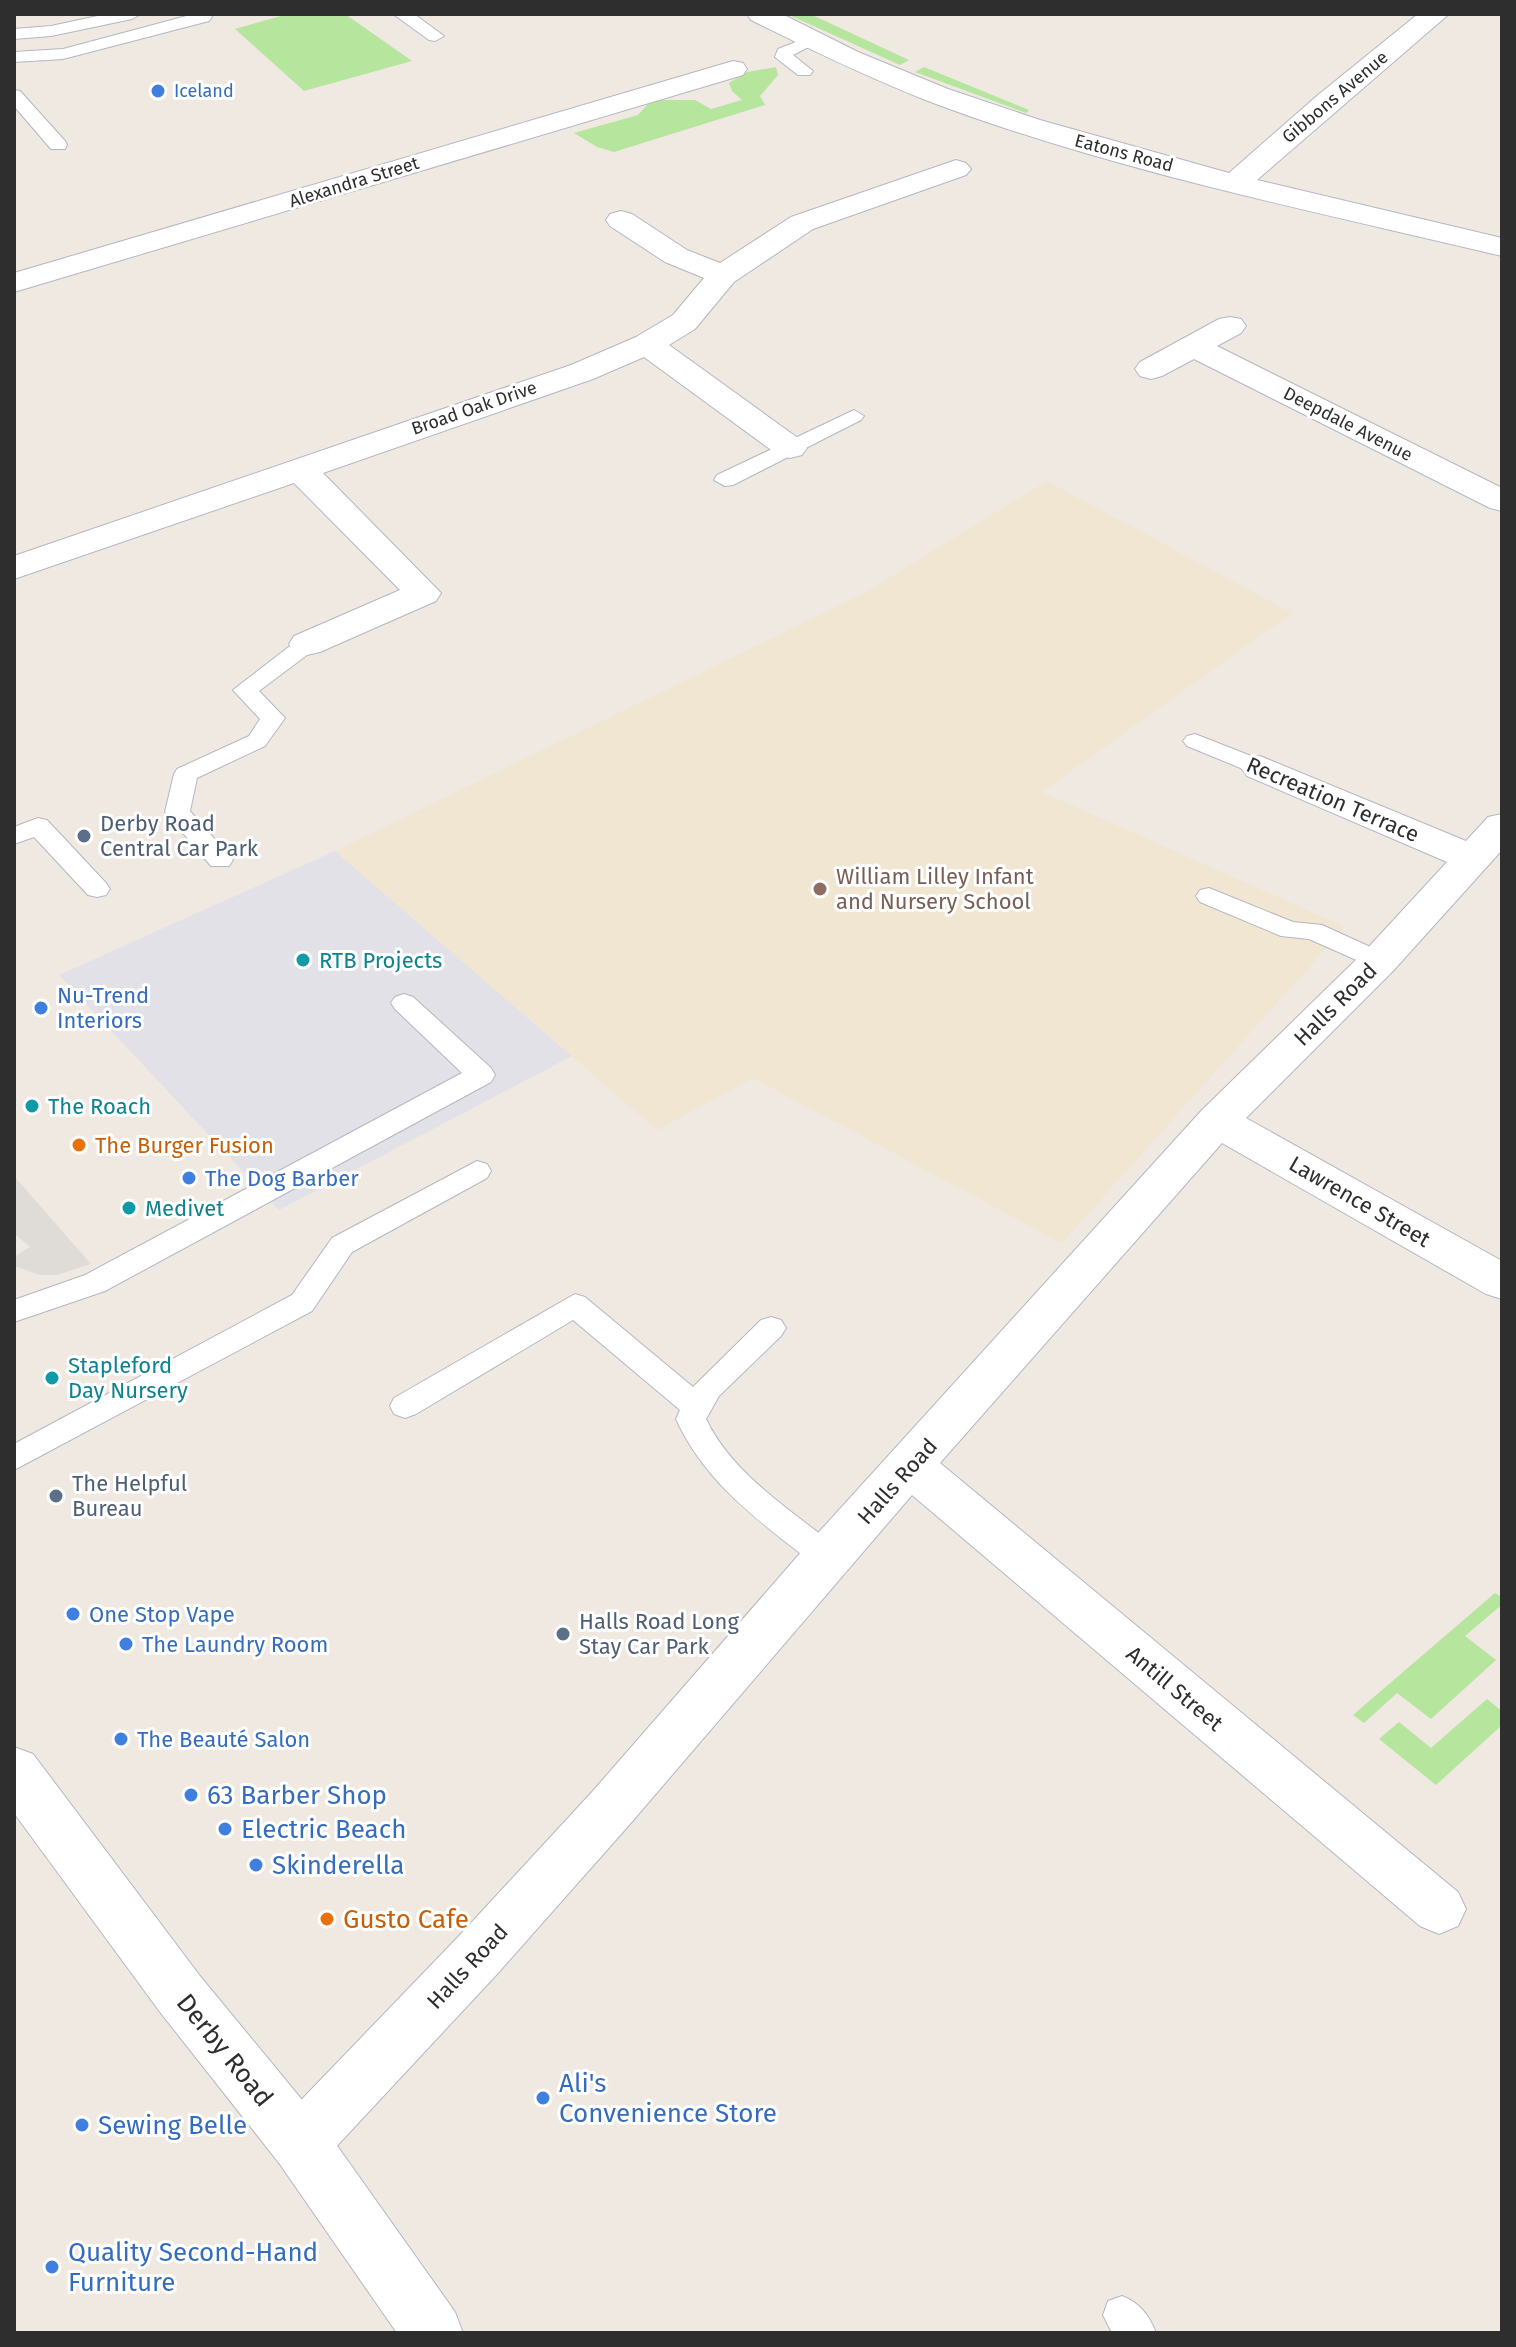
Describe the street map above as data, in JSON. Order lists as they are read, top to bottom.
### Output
{
  "streets": {
    "street": [
      "Gibbons Avenue",
      "Eatons Road",
      "Alexandra Street",
      "Broad Oak Drive",
      "Deepdale Avenue",
      "Recreation Terrace",
      "Halls Road",
      "Lawrence Street",
      "Antill Street",
      "Derby Road"
    ]
  },
  "crossings": [
    ["Gibbons Avenue", "Eatons Road"],
    ["Recreation Terrace", "Halls Road"],
    ["Halls Road", "Lawrence Street"],
    ["Halls Road", "Antill Street"],
    ["Halls Road", "Derby Road"]
  ],
  "places": [
    "Iceland",
    "Derby Road Central Car Park",
    "William Lilley Infant and Nursery School",
    "RTB Projects",
    "Nu-Trend Interiors",
    "The Roach",
    "The Burger Fusion",
    "The Dog Barber",
    "Medivet",
    "Stapleford Day Nursery",
    "The Helpful Bureau",
    "One Stop Vape",
    "Halls Road Long Stay Car Park",
    "The Laundry Room",
    "The Beauté Salon",
    "63 Barber Shop",
    "Electric Beach",
    "Skinderella",
    "Gusto Cafe",
    "Ali's Convenience Store",
    "Sewing Belle",
    "Quality Second-Hand Furniture"
  ]
}
